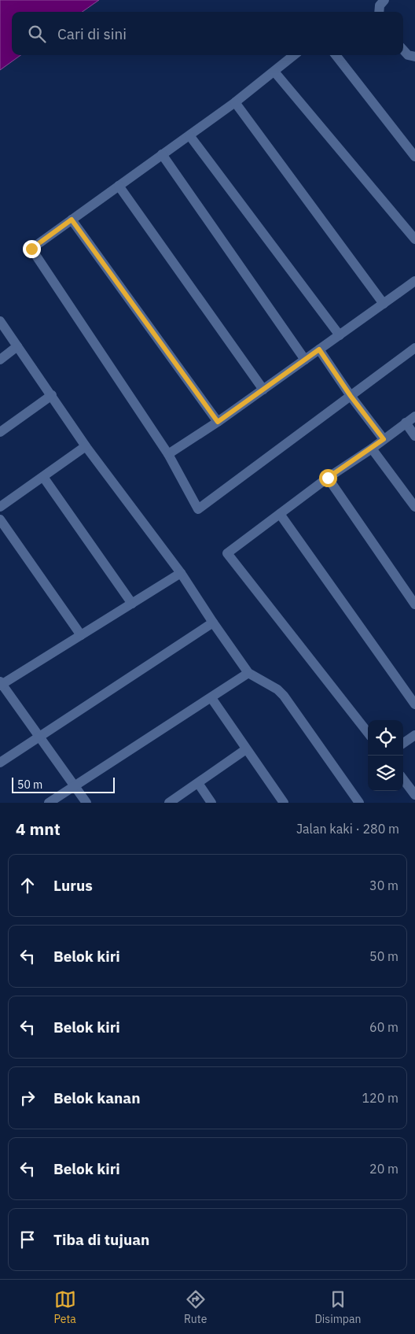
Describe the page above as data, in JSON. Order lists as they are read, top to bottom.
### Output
{
  "scale_bar": "50 m",
  "page": {
    "search": "Cari di sini",
    "scale": "50 m",
    "heading": ["4 mnt", "Jalan kaki · 280 m"],
    "list": [
      ["Lurus", "30 m"],
      ["Belok kiri", "50 m"],
      ["Belok kiri", "60 m"],
      ["Belok kanan", "120 m"],
      ["Belok kiri", "20 m"],
      "Tiba di tujuan"
    ],
    "nav": ["Peta", "Rute", "Disimpan"]
  }
}
